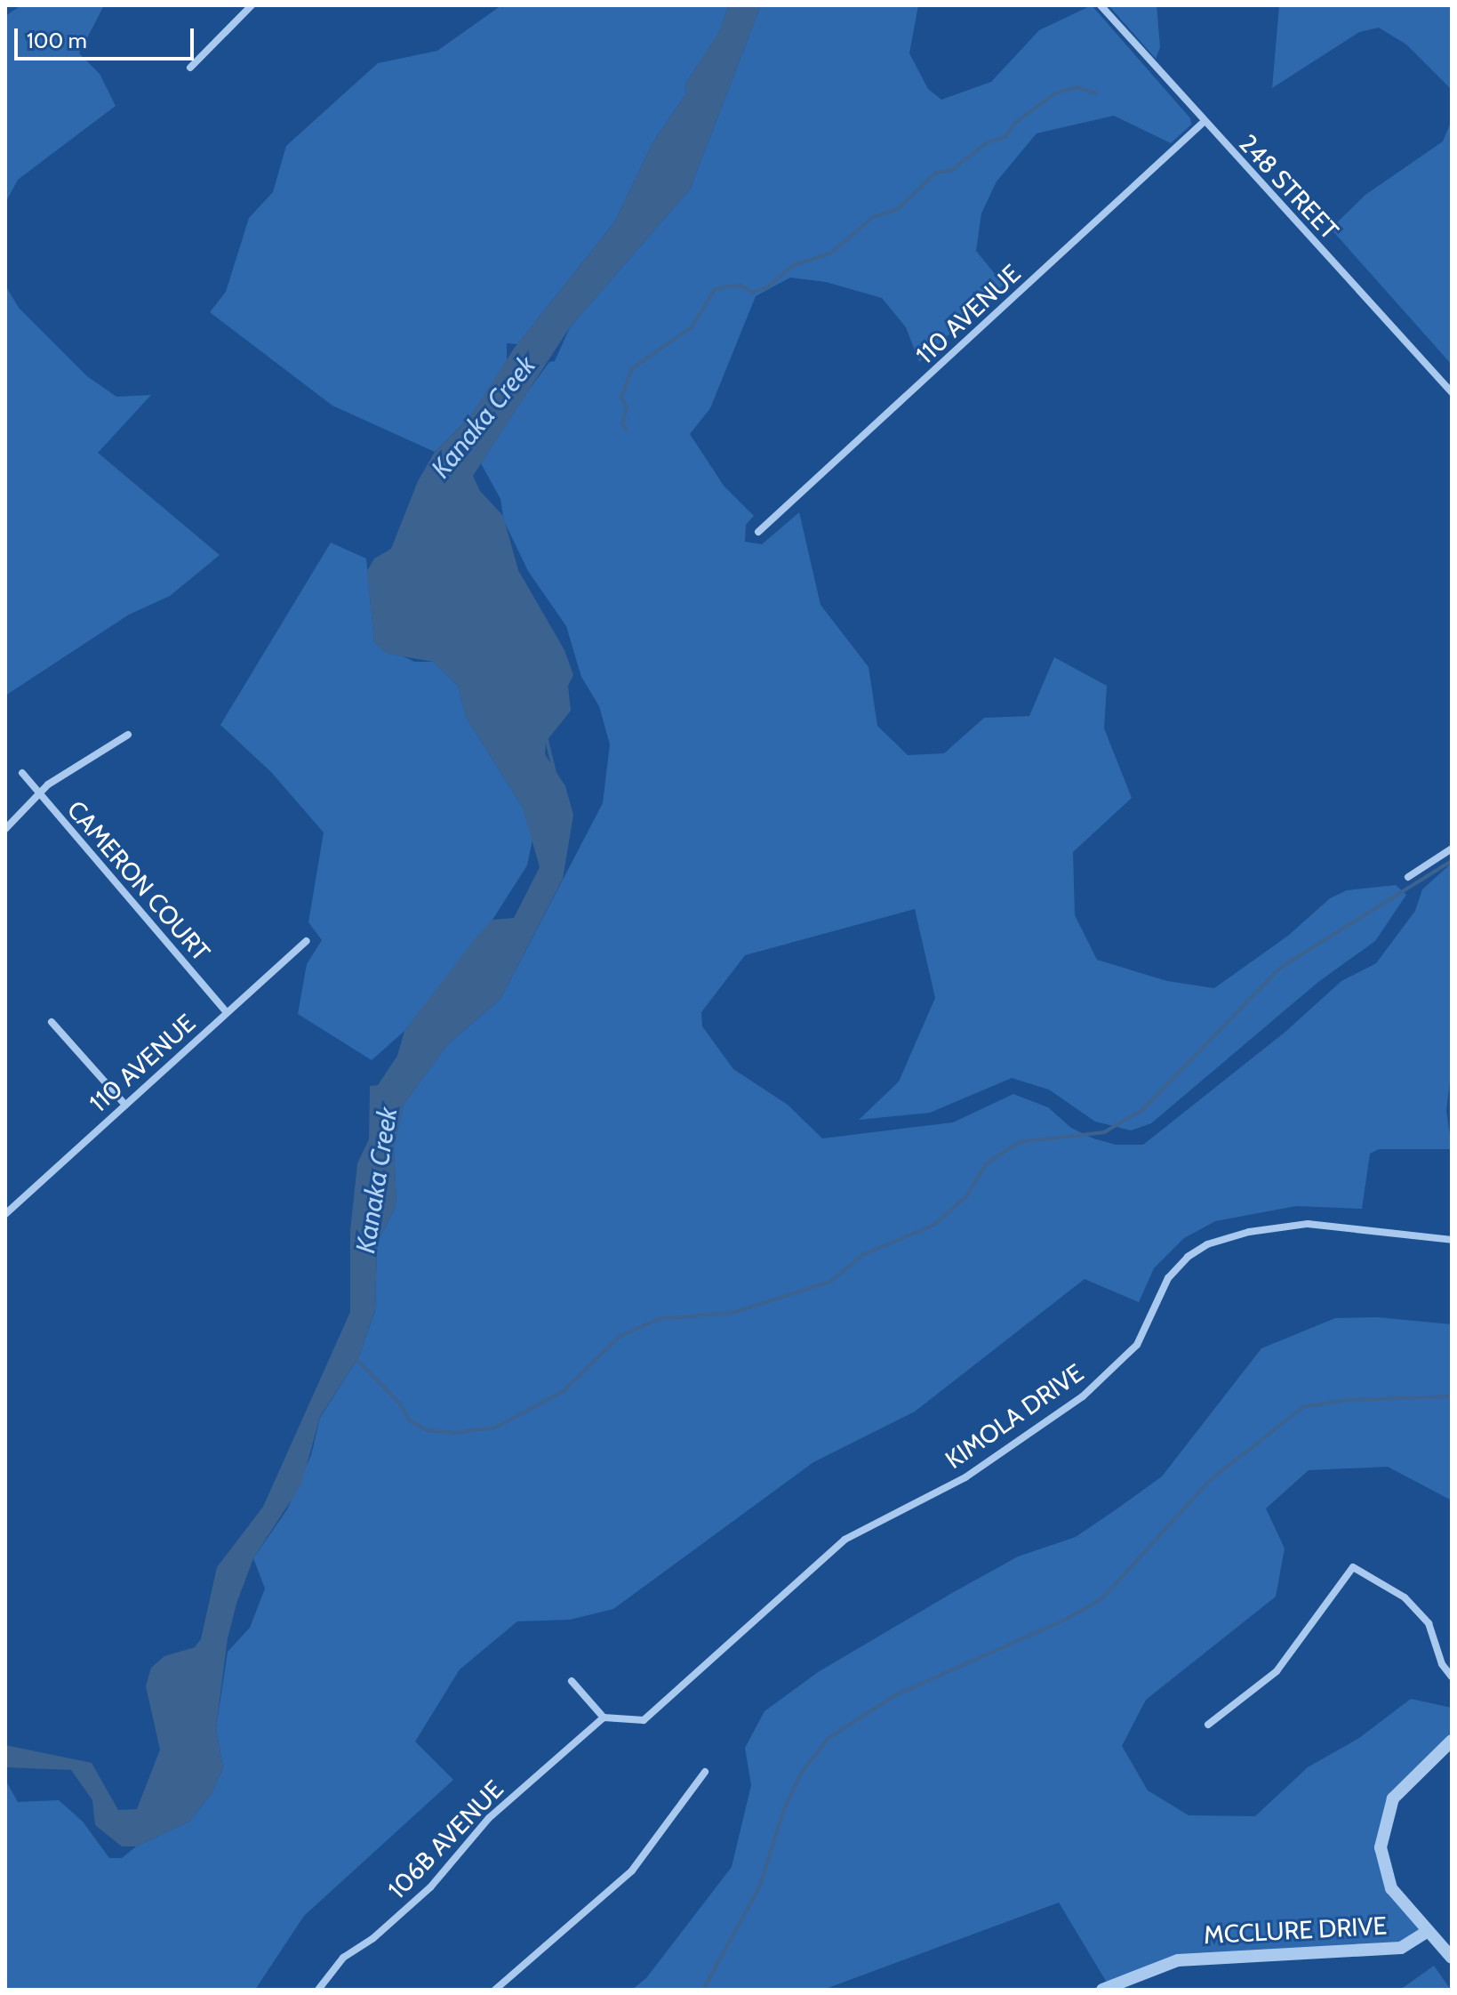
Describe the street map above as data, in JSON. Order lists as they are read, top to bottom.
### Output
{
  "streets": {
    "street": [
      "248 STREET",
      "110 AVENUE",
      "CAMERON COURT",
      "KIMOLA DRIVE",
      "106B AVENUE",
      "MCCLURE DRIVE"
    ]
  },
  "crossings": [
    ["248 STREET", "110 AVENUE"],
    ["110 AVENUE", "CAMERON COURT"],
    ["KIMOLA DRIVE", "106B AVENUE"]
  ],
  "water": ["Kanaka Creek"],
  "scale_bar": "100 m"
}
